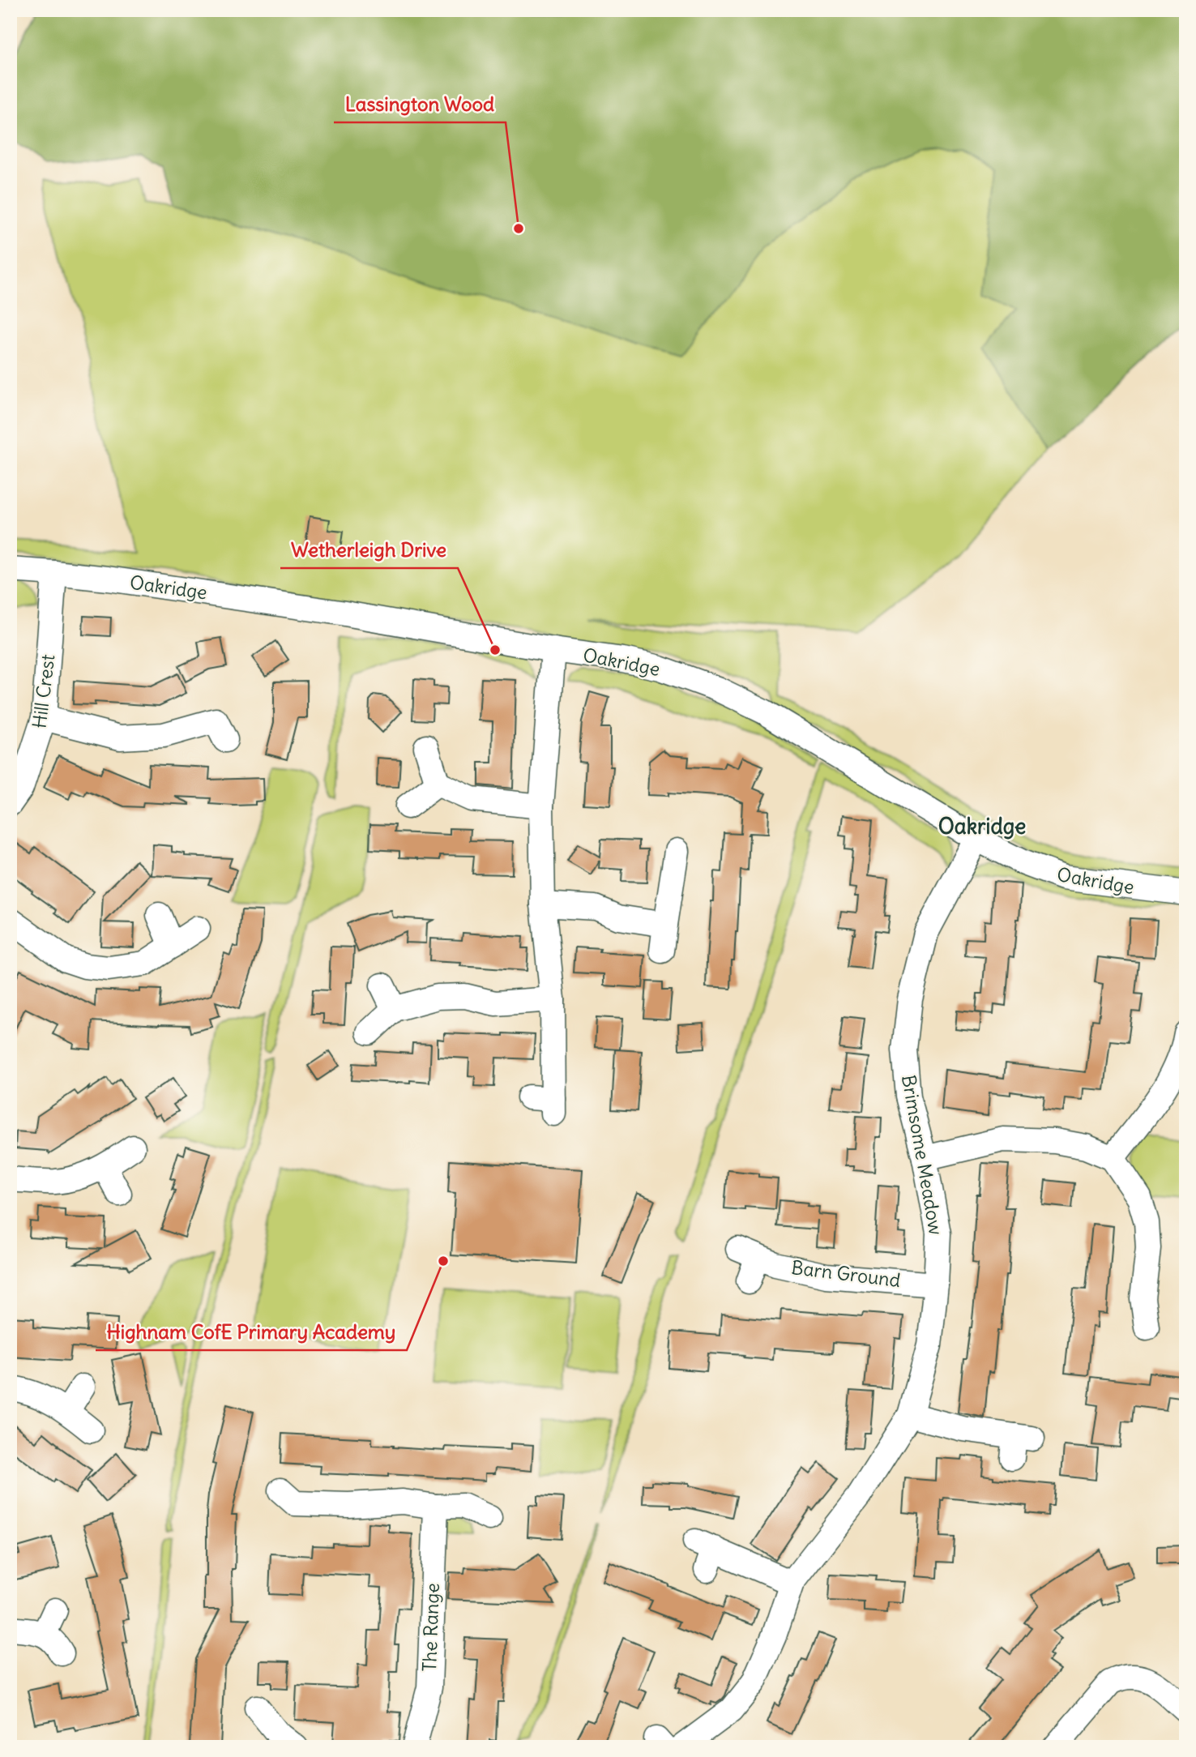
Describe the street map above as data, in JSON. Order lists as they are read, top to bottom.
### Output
{
  "streets": {
    "street": [
      "Oakridge",
      "Hill Crest",
      "Brimsome Meadow",
      "Barn Ground",
      "The Range"
    ]
  },
  "crossings": [
    ["Oakridge", "Hill Crest"],
    ["Oakridge", "Brimsome Meadow"],
    ["Brimsome Meadow", "Barn Ground"]
  ],
  "districts": ["Oakridge"],
  "places": ["Lassington Wood", "Wetherleigh Drive", "Highnam CofE Primary Academy"]
}
